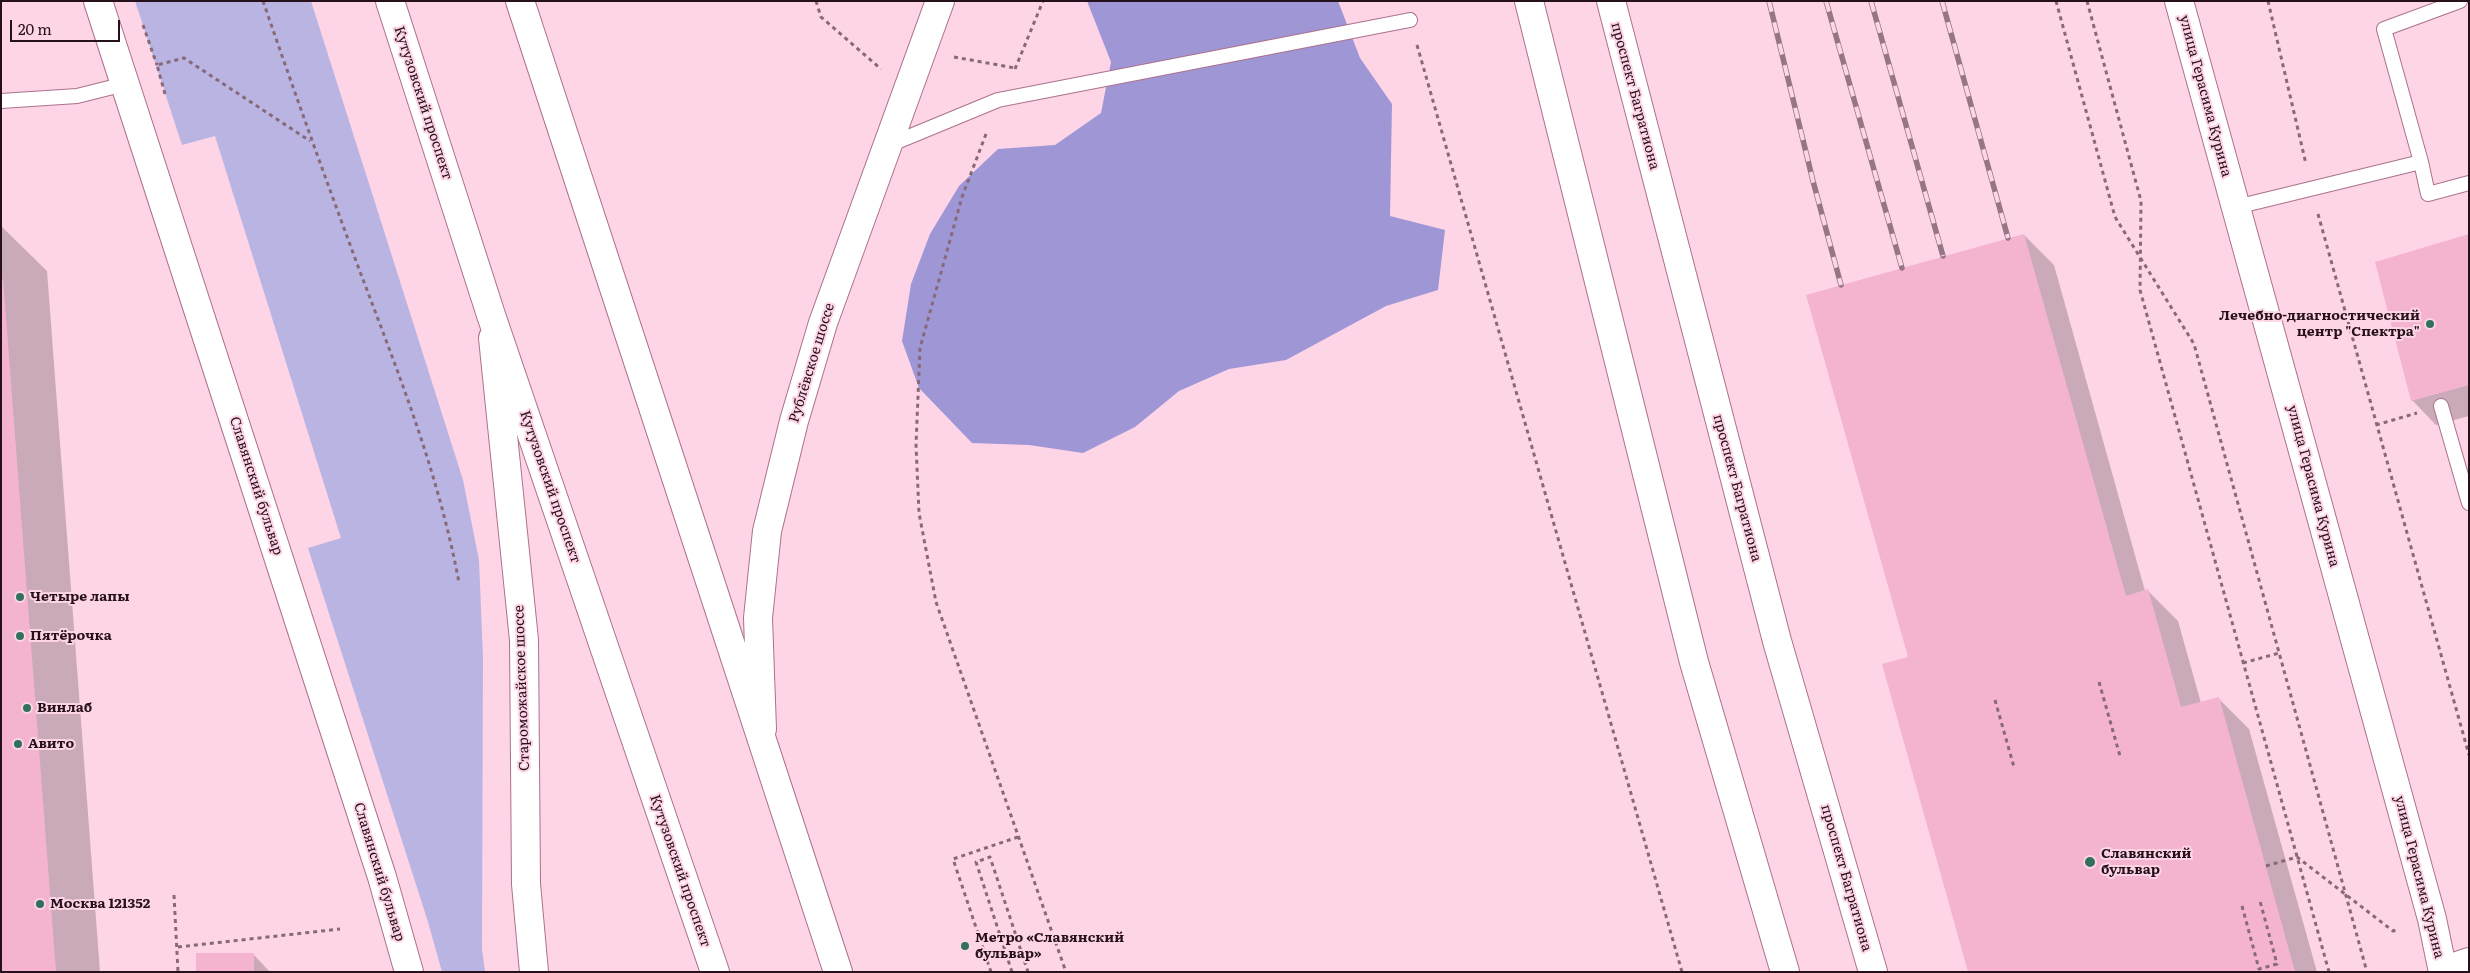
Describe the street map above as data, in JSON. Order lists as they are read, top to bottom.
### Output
{
  "streets": {
    "main road": [
      "проспект Багратиона",
      "улица Герасима Курина",
      "Кутузовский проспект",
      "Рублёвское шоссе",
      "Славянский бульвар",
      "Староможайское шоссе"
    ]
  },
  "crossings": [
    ["Кутузовский проспект", "Староможайское шоссе"]
  ],
  "places": [
    "Лечебно-диагностический центр \"Спектра\"",
    "Четыре лапы",
    "Пятёрочка",
    "Винлаб",
    "Авито",
    "Славянский бульвар",
    "Москва 121352",
    "Метро «Славянский бульвар»"
  ],
  "scale_bar": "20 m"
}
